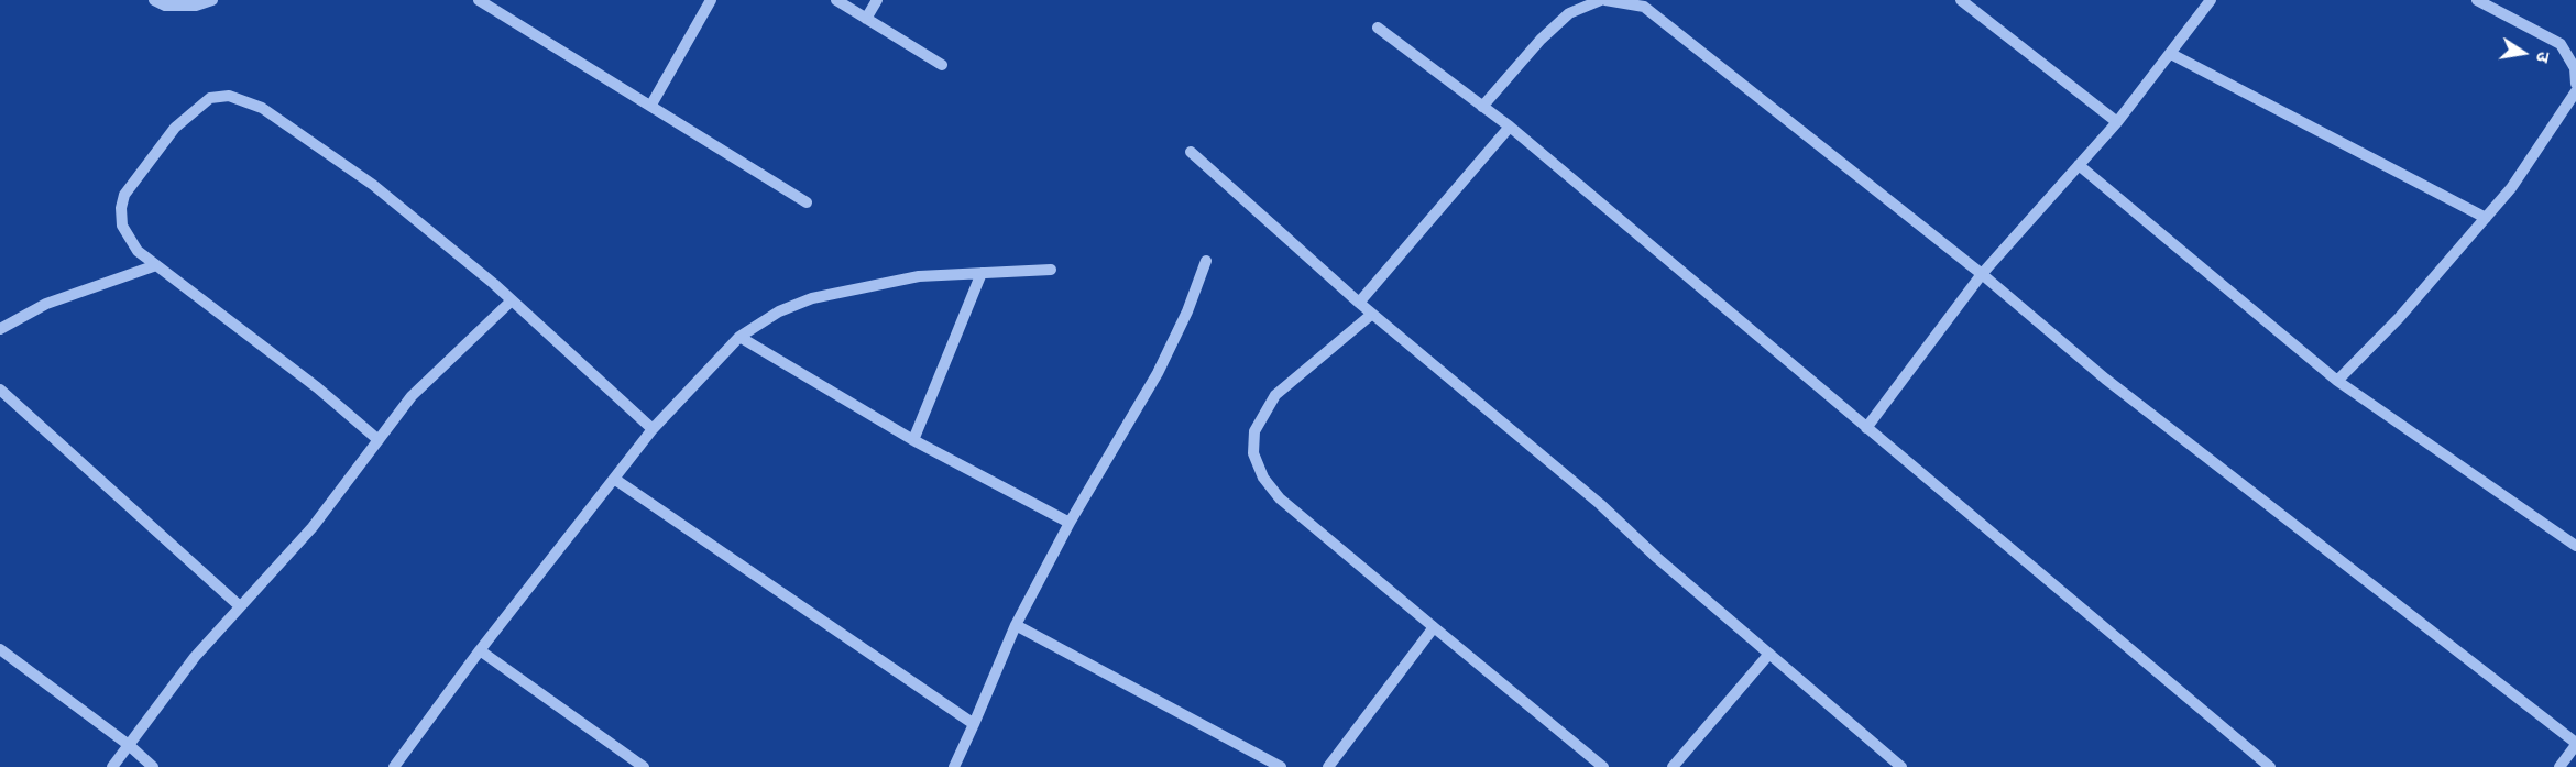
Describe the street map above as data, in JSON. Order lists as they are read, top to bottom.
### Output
{
  "north": "right"
}
